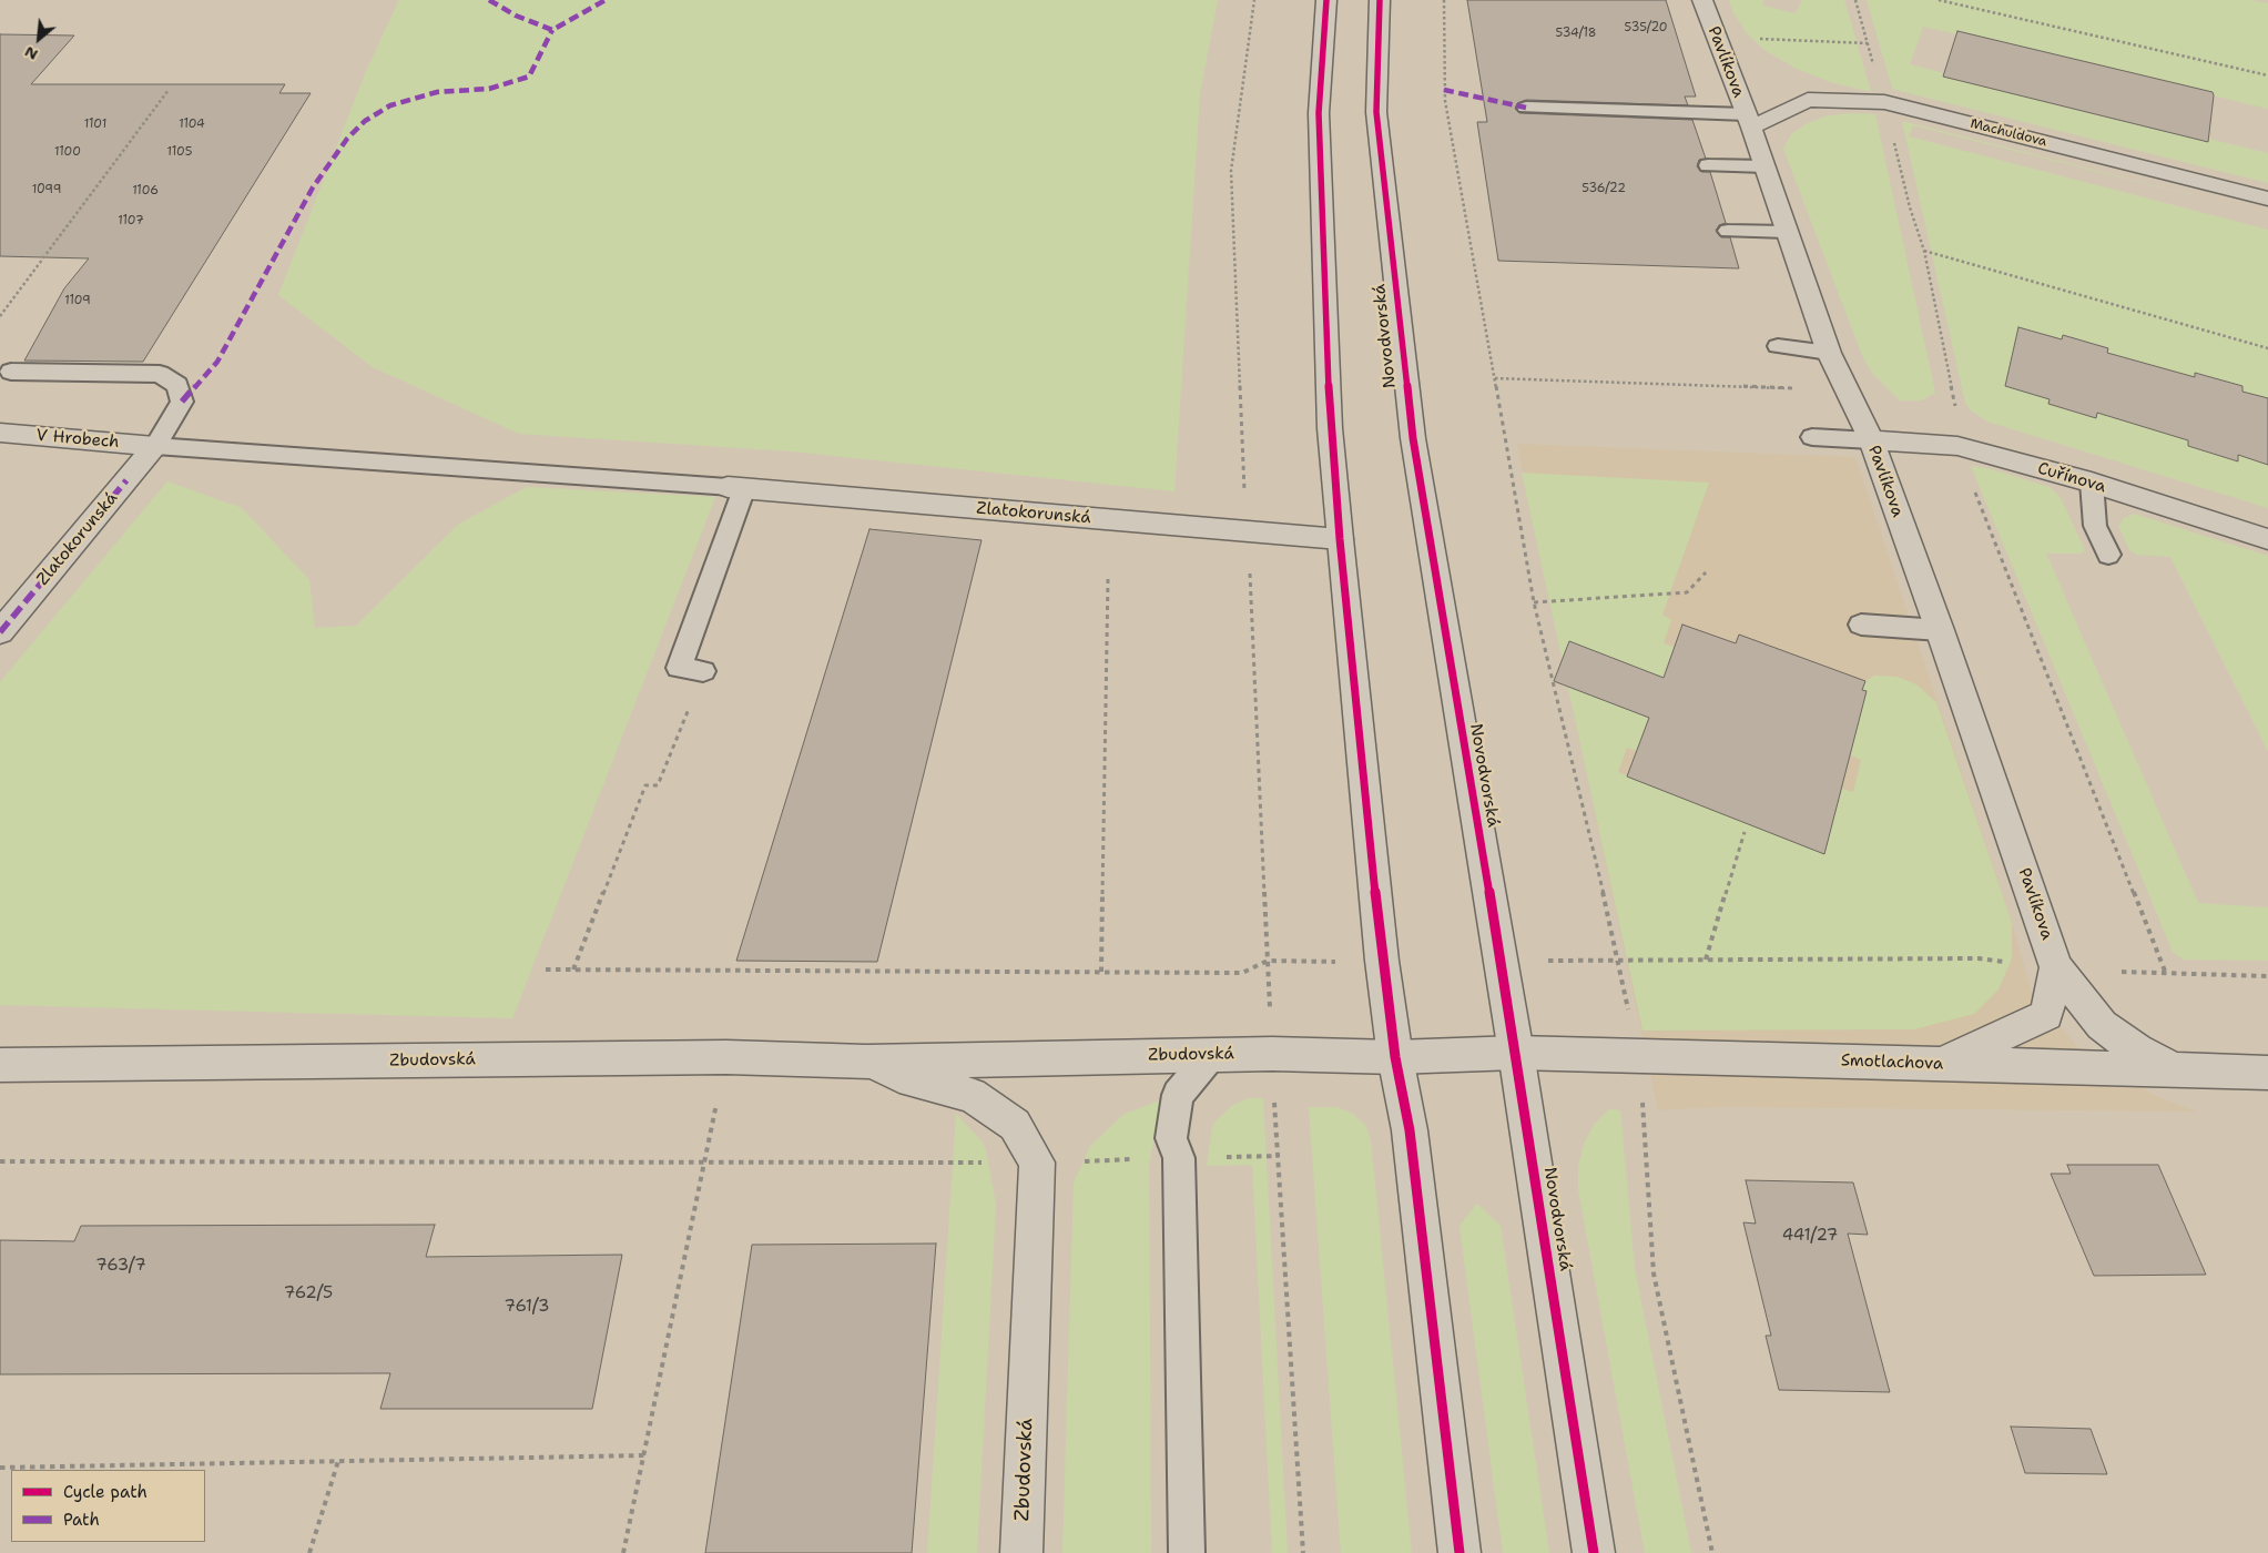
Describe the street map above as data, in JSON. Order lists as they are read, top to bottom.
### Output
{
  "streets": {
    "street": [
      "Pavlíkova",
      "Machuldova",
      "Novodvorská",
      "V Hrobech",
      "Cuřínova",
      "Zlatokorunská",
      "Zbudovská",
      "Smotlachova"
    ]
  },
  "crossings": [
    ["Pavlíkova", "Machuldova"],
    ["Pavlíkova", "Cuřínova"],
    ["Novodvorská", "Zbudovská"],
    ["Novodvorská", "Smotlachova"],
    ["V Hrobech", "Zlatokorunská"],
    ["Zbudovská", "Smotlachova"]
  ],
  "house_numbers": [
    "535/20",
    "534/18",
    "1101",
    "1104",
    "1100",
    "1105",
    "536/22",
    "1099",
    "1106",
    "1107",
    "1109",
    "441/27",
    "763/7",
    "762/5",
    "761/3"
  ],
  "legend": ["Cycle path", "Path"],
  "north": "bottom left"
}
